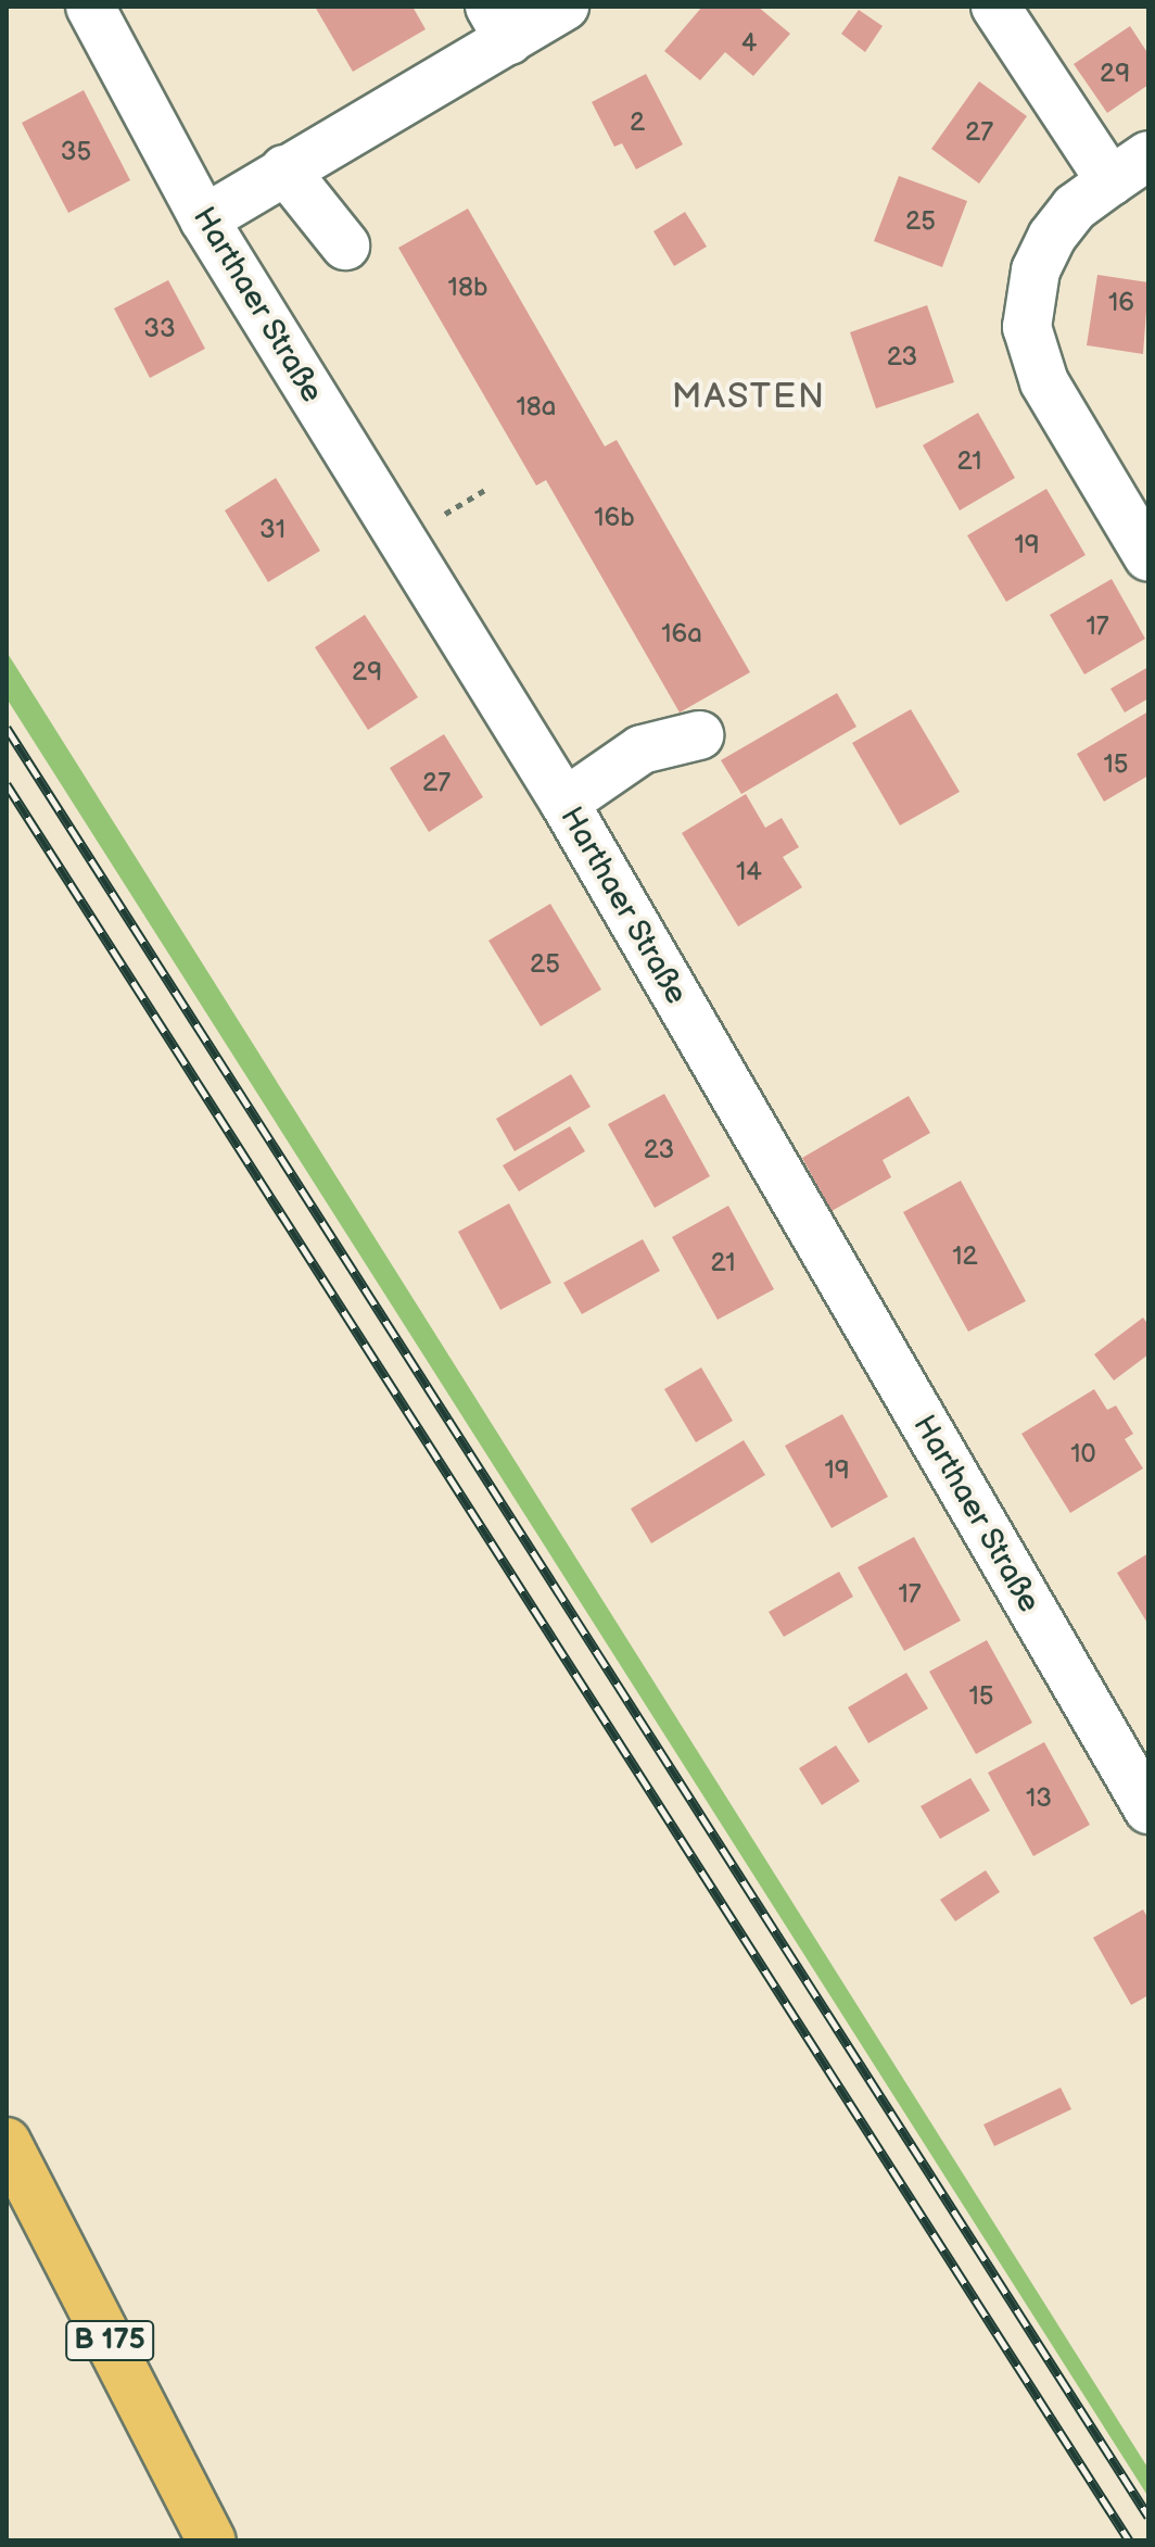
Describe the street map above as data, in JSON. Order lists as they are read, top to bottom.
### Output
{
  "streets": {
    "main road": ["B 175"],
    "street": ["Harthaer Straße"]
  },
  "districts": ["MASTEN"],
  "house_numbers": [
    "4",
    "29",
    "2",
    "27",
    "35",
    "25",
    "18b",
    "16",
    "33",
    "23",
    "18a",
    "21",
    "16b",
    "31",
    "19",
    "17",
    "16a",
    "29",
    "15",
    "27",
    "14",
    "25",
    "23",
    "12",
    "21",
    "10",
    "19",
    "17",
    "15",
    "13"
  ]
}
